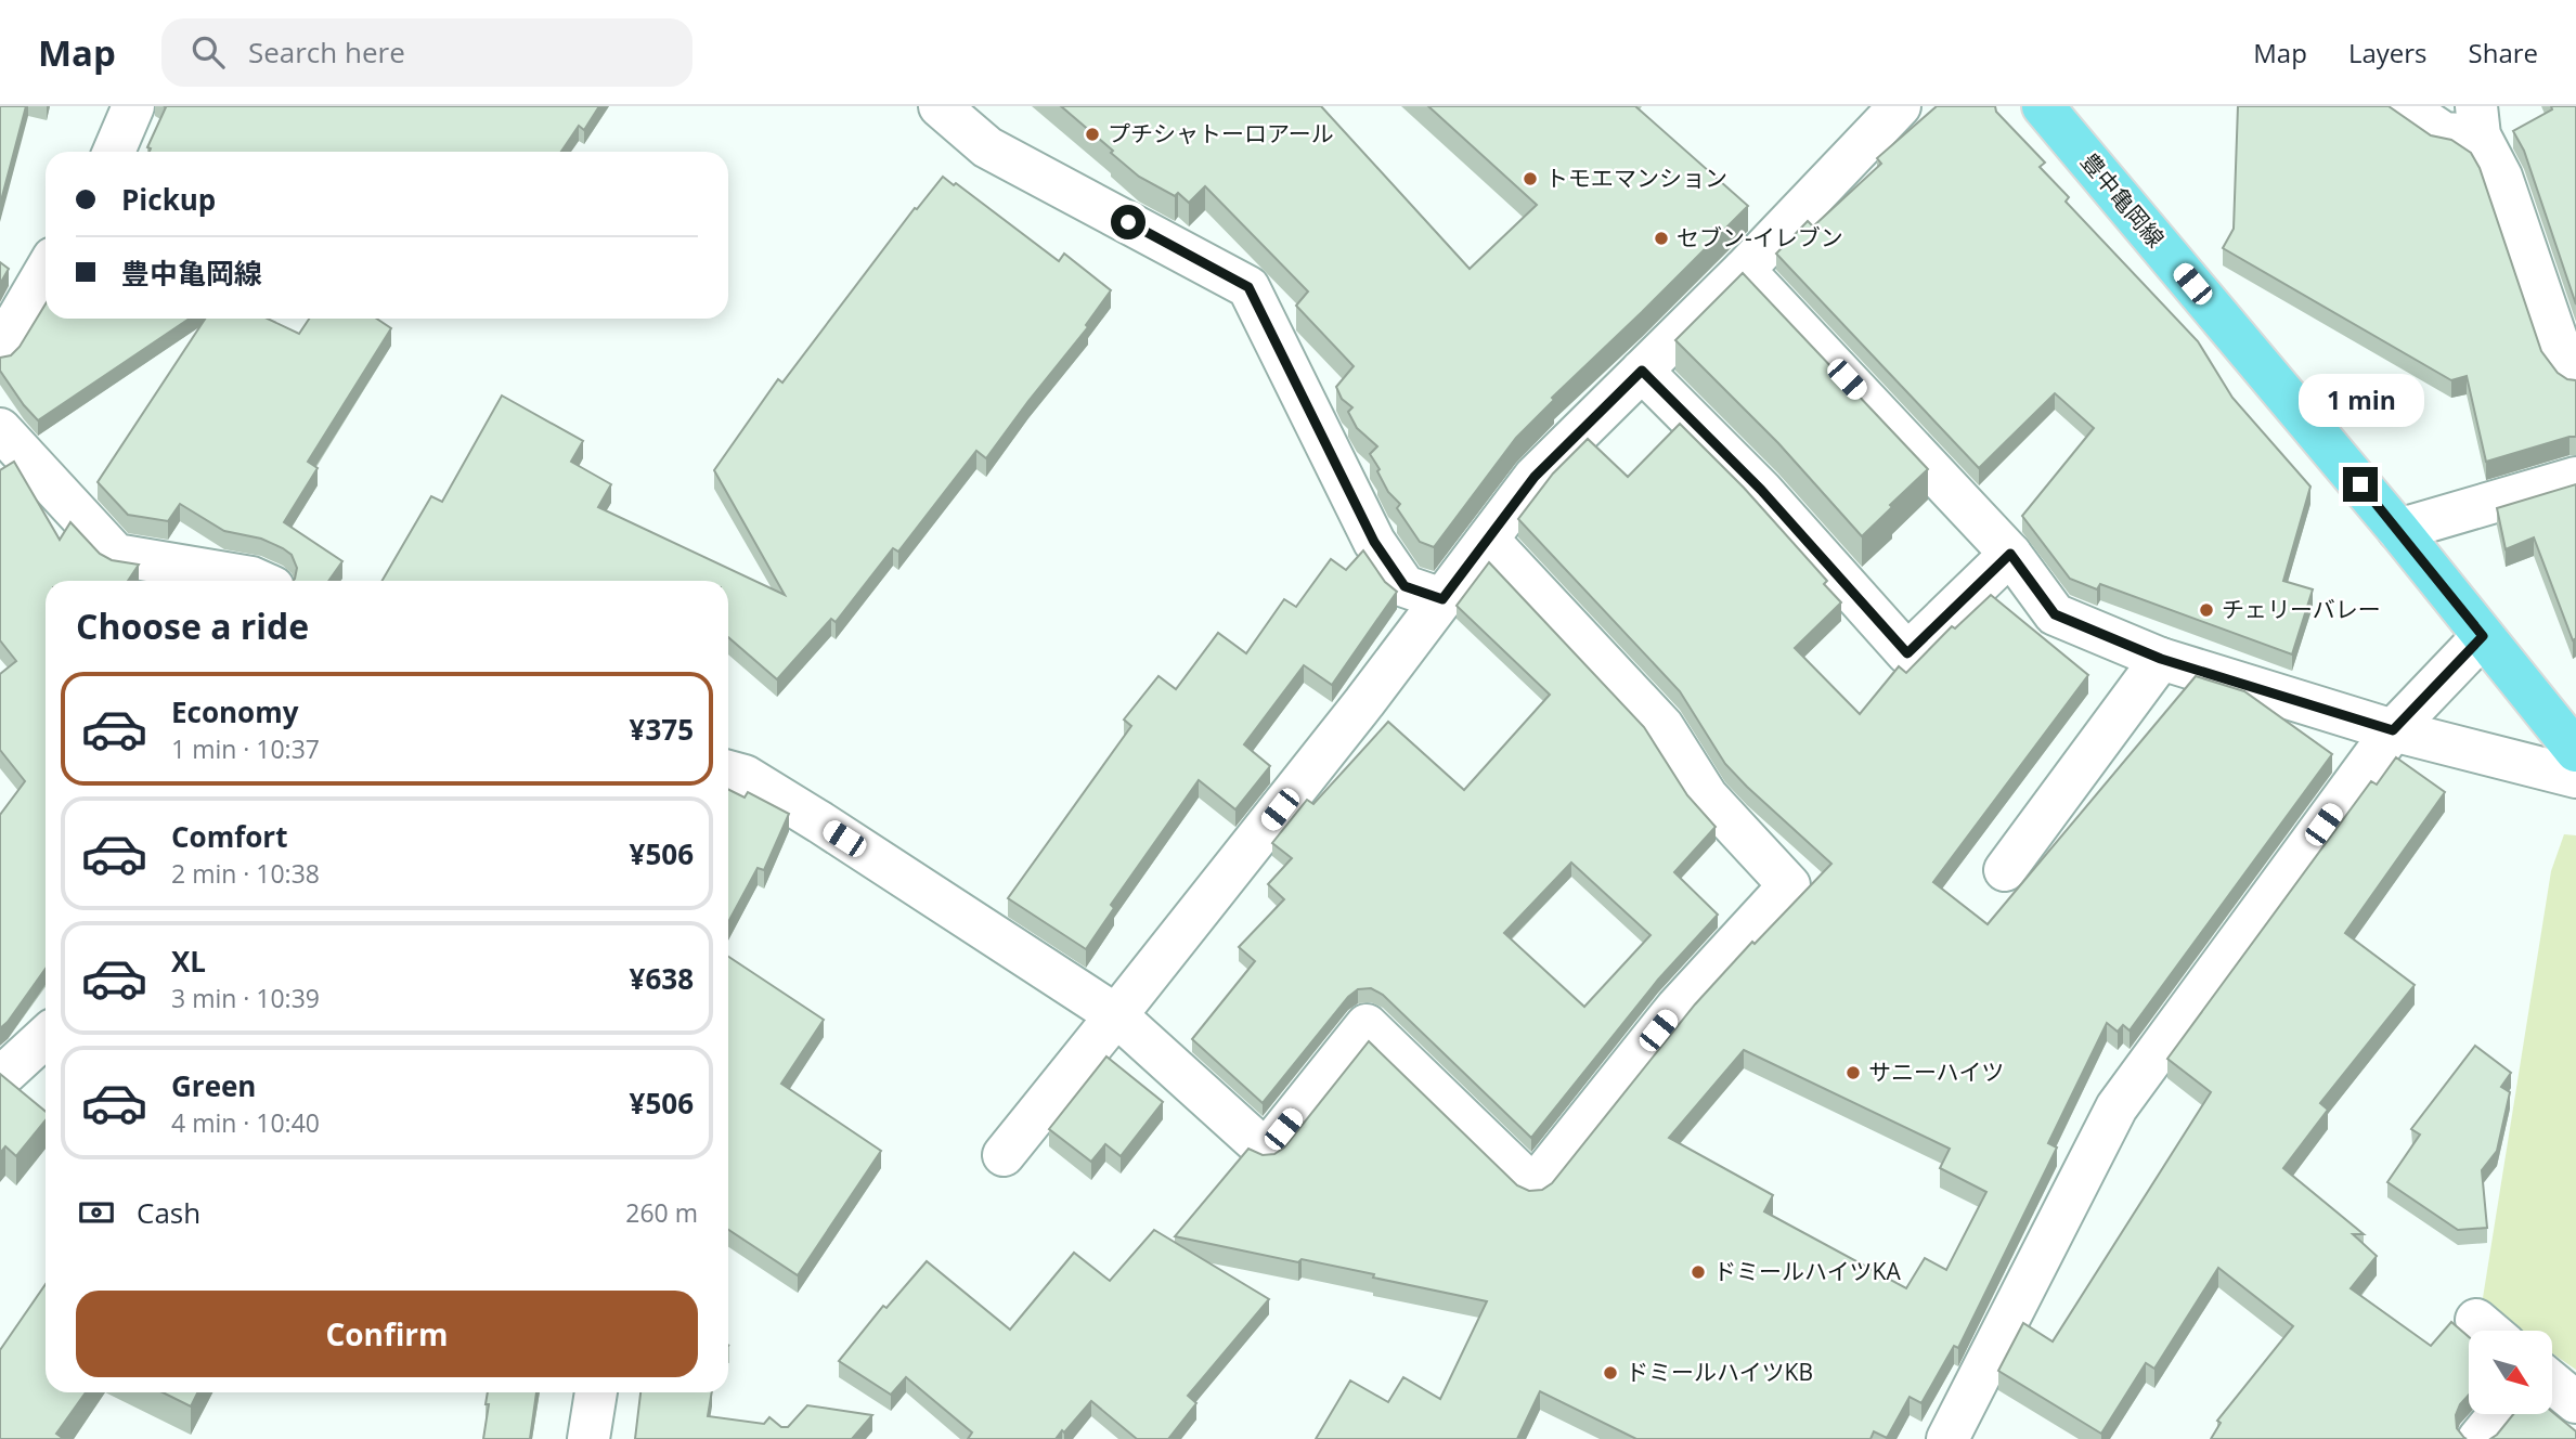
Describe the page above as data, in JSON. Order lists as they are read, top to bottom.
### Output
{
  "streets": {
    "main road": ["豊中亀岡線"]
  },
  "places": [
    "プチシャトーロアール",
    "トモエマンション",
    "セブン-イレブン",
    "チェリーバレー",
    "サニーハイツ",
    "ドミールハイツKA",
    "ドミールハイツKB"
  ],
  "north": "bottom right",
  "page": {
    "header": "Map",
    "search": "Search here",
    "nav": ["Map", "Layers", "Share"],
    "banner": ["Pickup", "豊中亀岡線"],
    "bubble": "1 min",
    "heading": "Choose a ride",
    "list": [
      {
        "name": "Economy",
        "note": "1 min · 10:37",
        "value": "¥375"
      },
      {
        "name": "Comfort",
        "note": "2 min · 10:38",
        "value": "¥506"
      },
      {
        "name": "XL",
        "note": "3 min · 10:39",
        "value": "¥638"
      },
      {
        "name": "Green",
        "note": "4 min · 10:40",
        "value": "¥506"
      }
    ],
    "pay": ["Cash", "260 m"],
    "buttons": "Confirm"
  }
}
